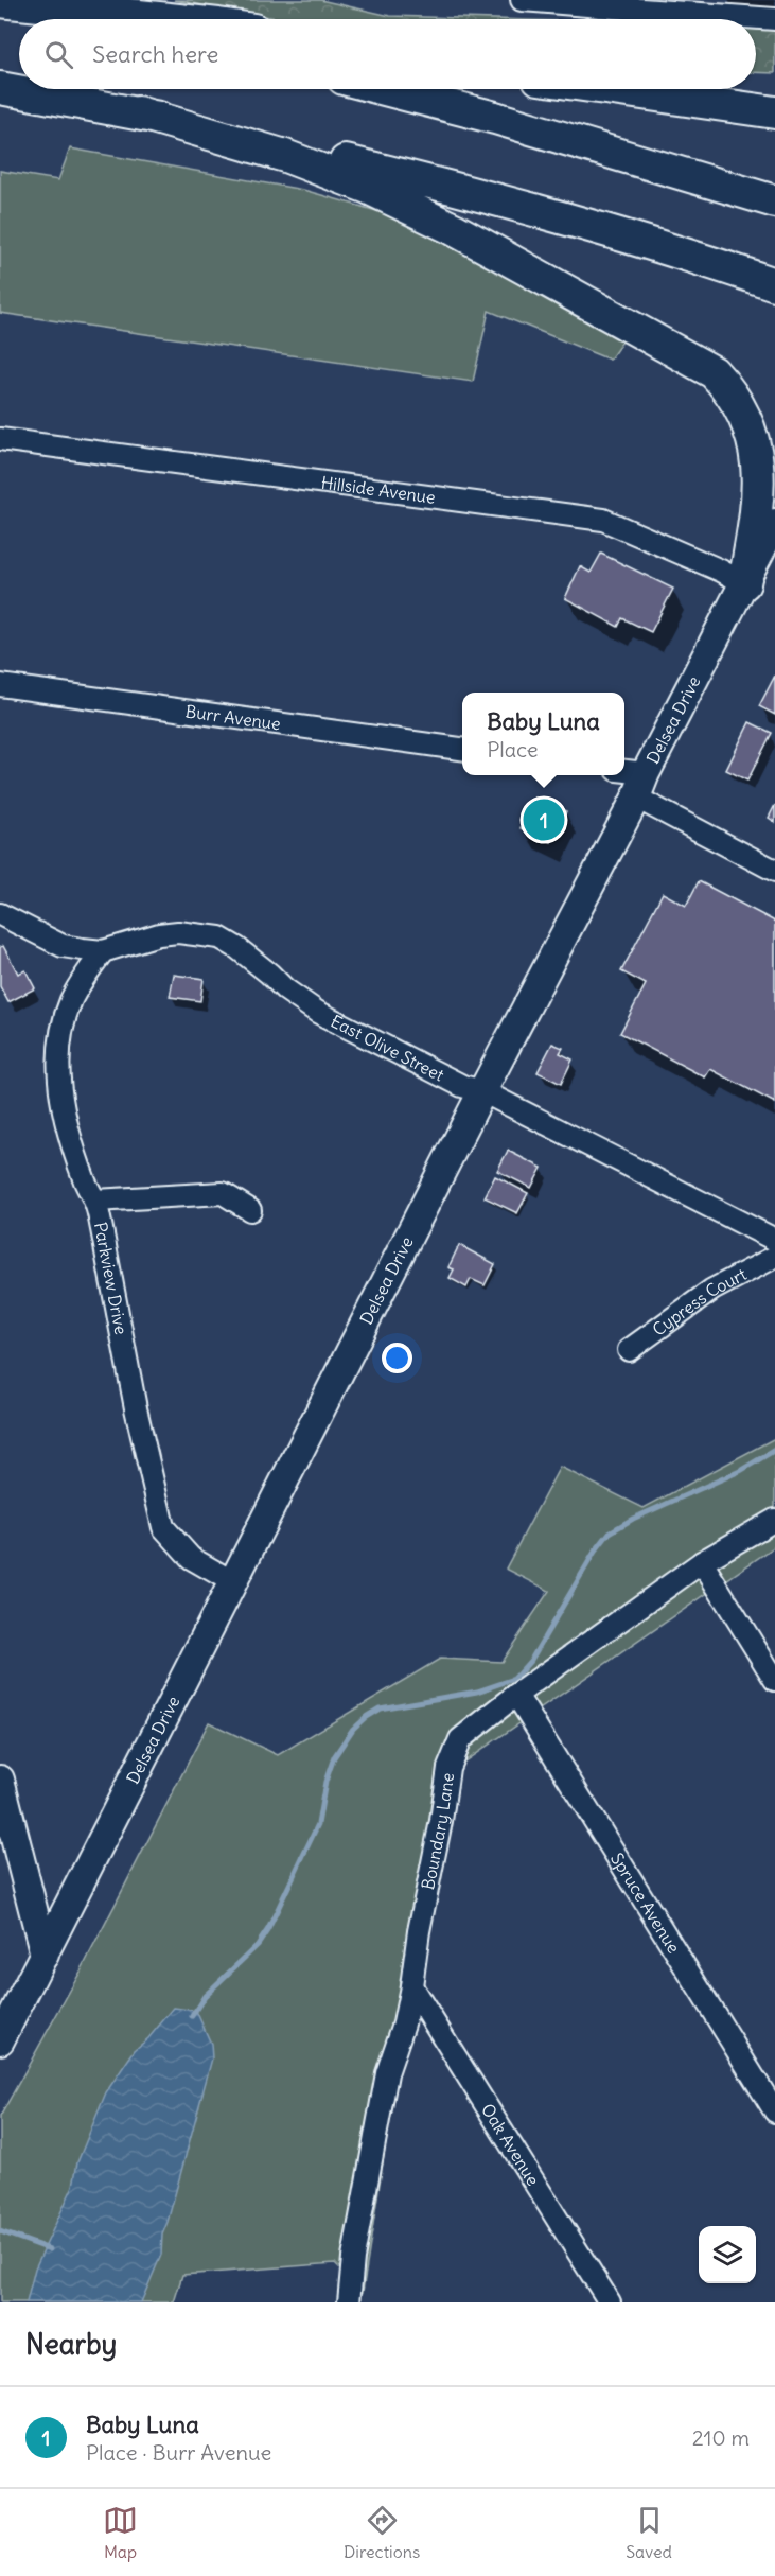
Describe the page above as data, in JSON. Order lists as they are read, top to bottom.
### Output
{
  "streets": {
    "main road": ["Delsea Drive"],
    "street": [
      "Hillside Avenue",
      "Burr Avenue",
      "East Olive Street",
      "Parkview Drive",
      "Cypress Court",
      "Boundary Lane",
      "Spruce Avenue",
      "Oak Avenue"
    ]
  },
  "crossings": [
    ["Hillside Avenue", "Delsea Drive"],
    ["Delsea Drive", "East Olive Street"],
    ["Delsea Drive", "Parkview Drive"],
    ["East Olive Street", "Parkview Drive"],
    ["Boundary Lane", "Spruce Avenue"],
    ["Boundary Lane", "Oak Avenue"]
  ],
  "page": {
    "search": "Search here",
    "popup": ["Baby Luna", "Place"],
    "pins": "1",
    "heading": "Nearby",
    "list": [
      {
        "mark": "1",
        "name": "Baby Luna",
        "note": "Place · Burr Avenue",
        "value": "210 m"
      }
    ],
    "nav": ["Map", "Directions", "Saved"]
  }
}
